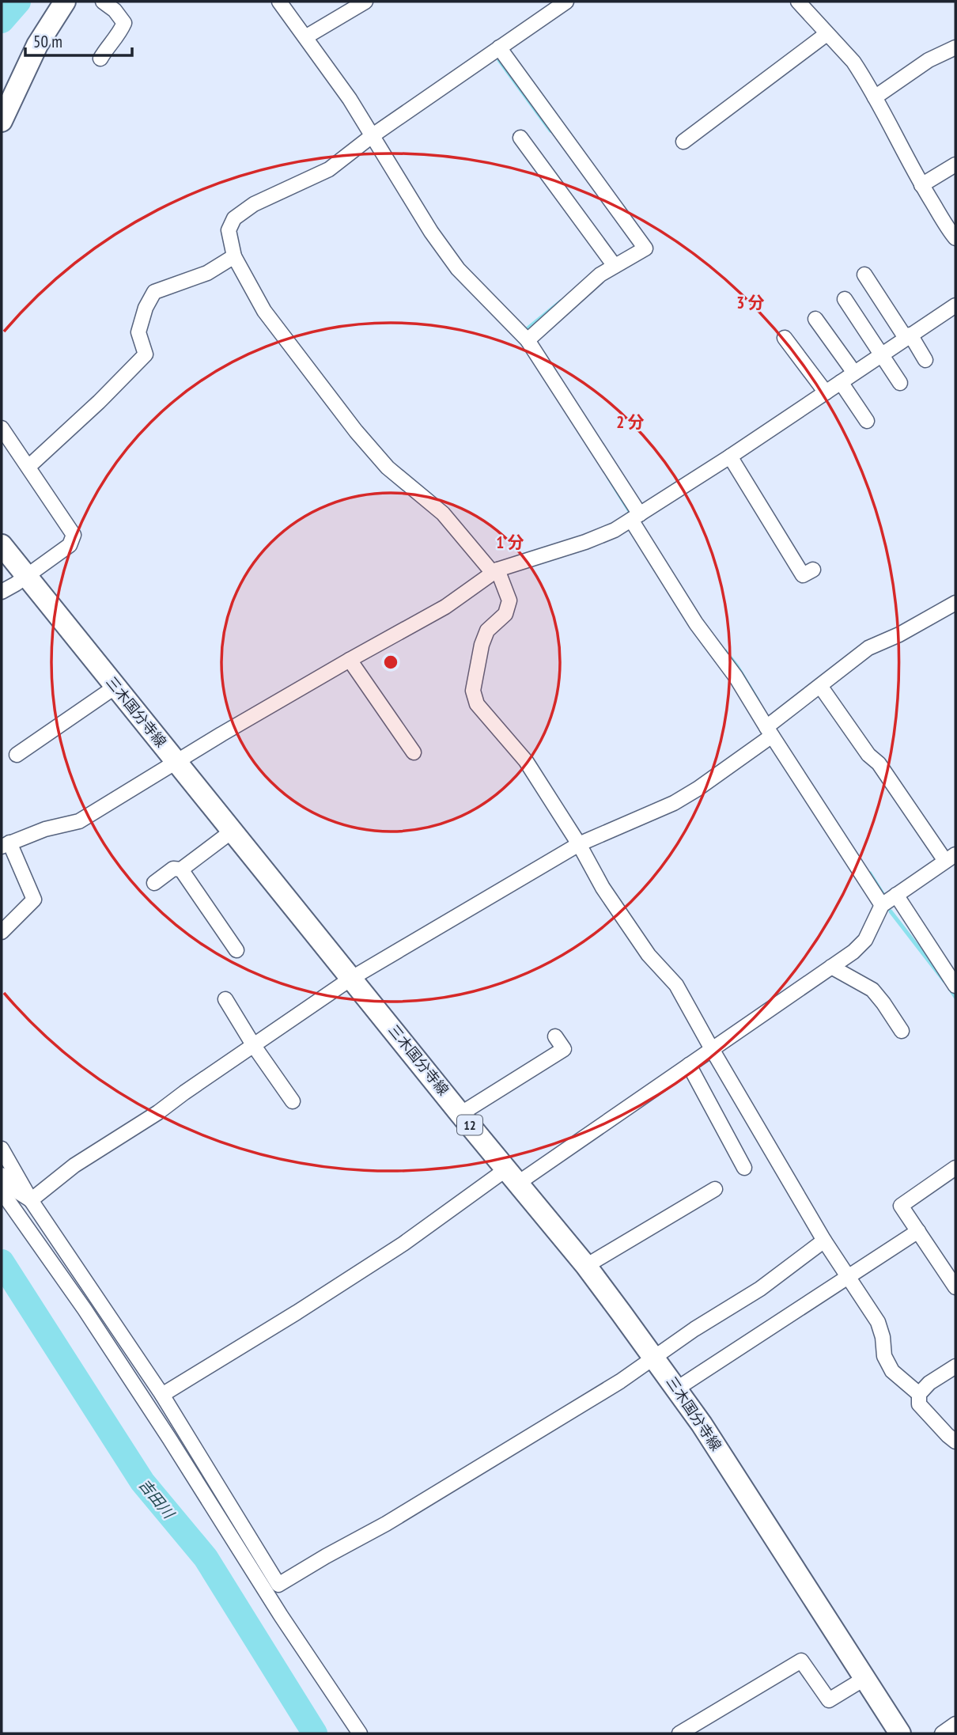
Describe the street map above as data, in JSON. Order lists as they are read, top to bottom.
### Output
{
  "streets": {
    "main road": ["三木国分寺線", "12"]
  },
  "water": ["吉田川"],
  "scale_bar": "50 m",
  "rings": ["3 分", "2 分", "1 分"]
}
